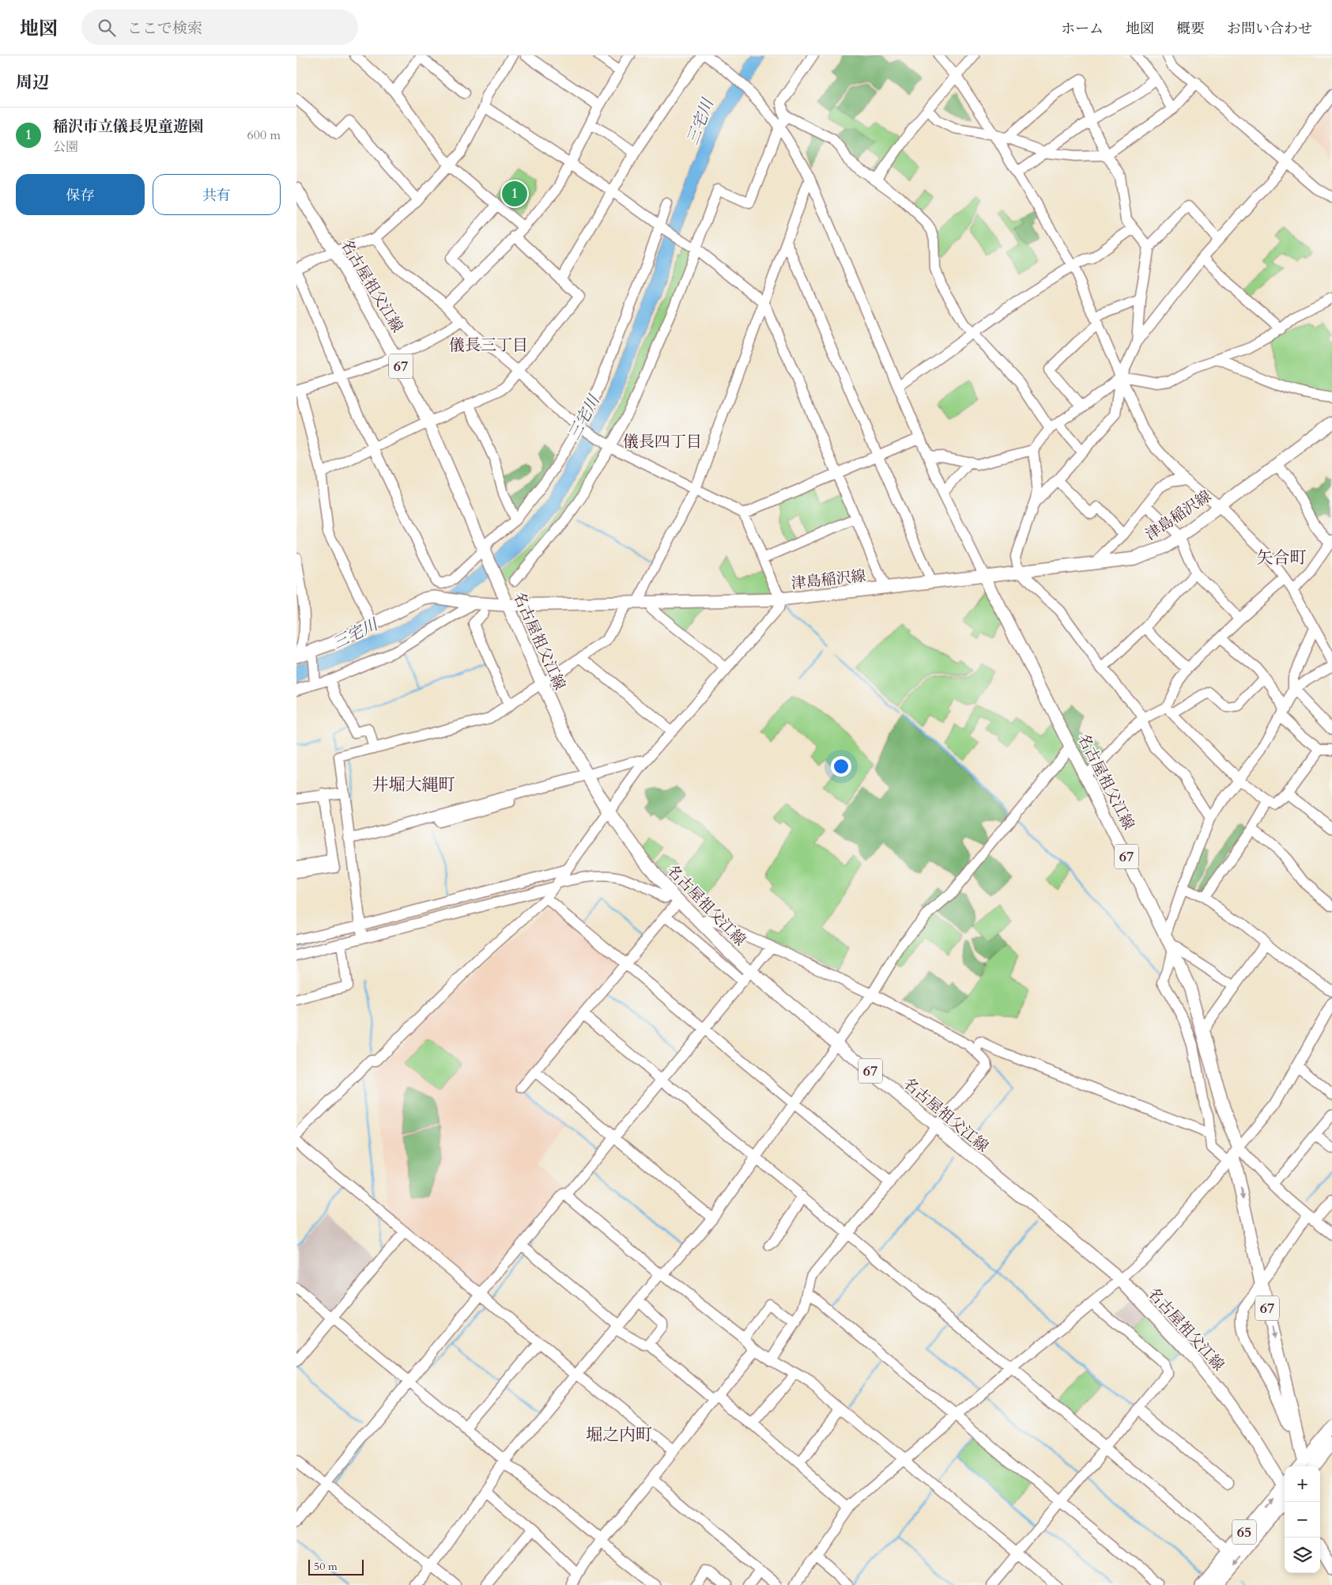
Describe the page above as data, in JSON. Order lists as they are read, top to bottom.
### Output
{
  "streets": {
    "main road": [
      "名古屋祖父江線",
      "67",
      "津島稲沢線",
      "65"
    ]
  },
  "crossings": [
    ["名古屋祖父江線", "津島稲沢線"]
  ],
  "districts": [
    "儀長三丁目",
    "儀長四丁目",
    "矢合町",
    "井堀大縄町",
    "堀之内町"
  ],
  "water": ["三宅川"],
  "scale_bar": "50 m",
  "page": {
    "header": "地図",
    "search": "ここで検索",
    "nav": [
      "ホーム",
      "地図",
      "概要",
      "お問い合わせ"
    ],
    "heading": "周辺",
    "list": [
      {
        "mark": "1",
        "name": "稲沢市立儀長児童遊園",
        "note": "公園",
        "value": "600 m"
      }
    ],
    "buttons": ["保存", "共有"],
    "pins": "1",
    "map_buttons": ["+", "−"],
    "scale": "50 m"
  }
}
